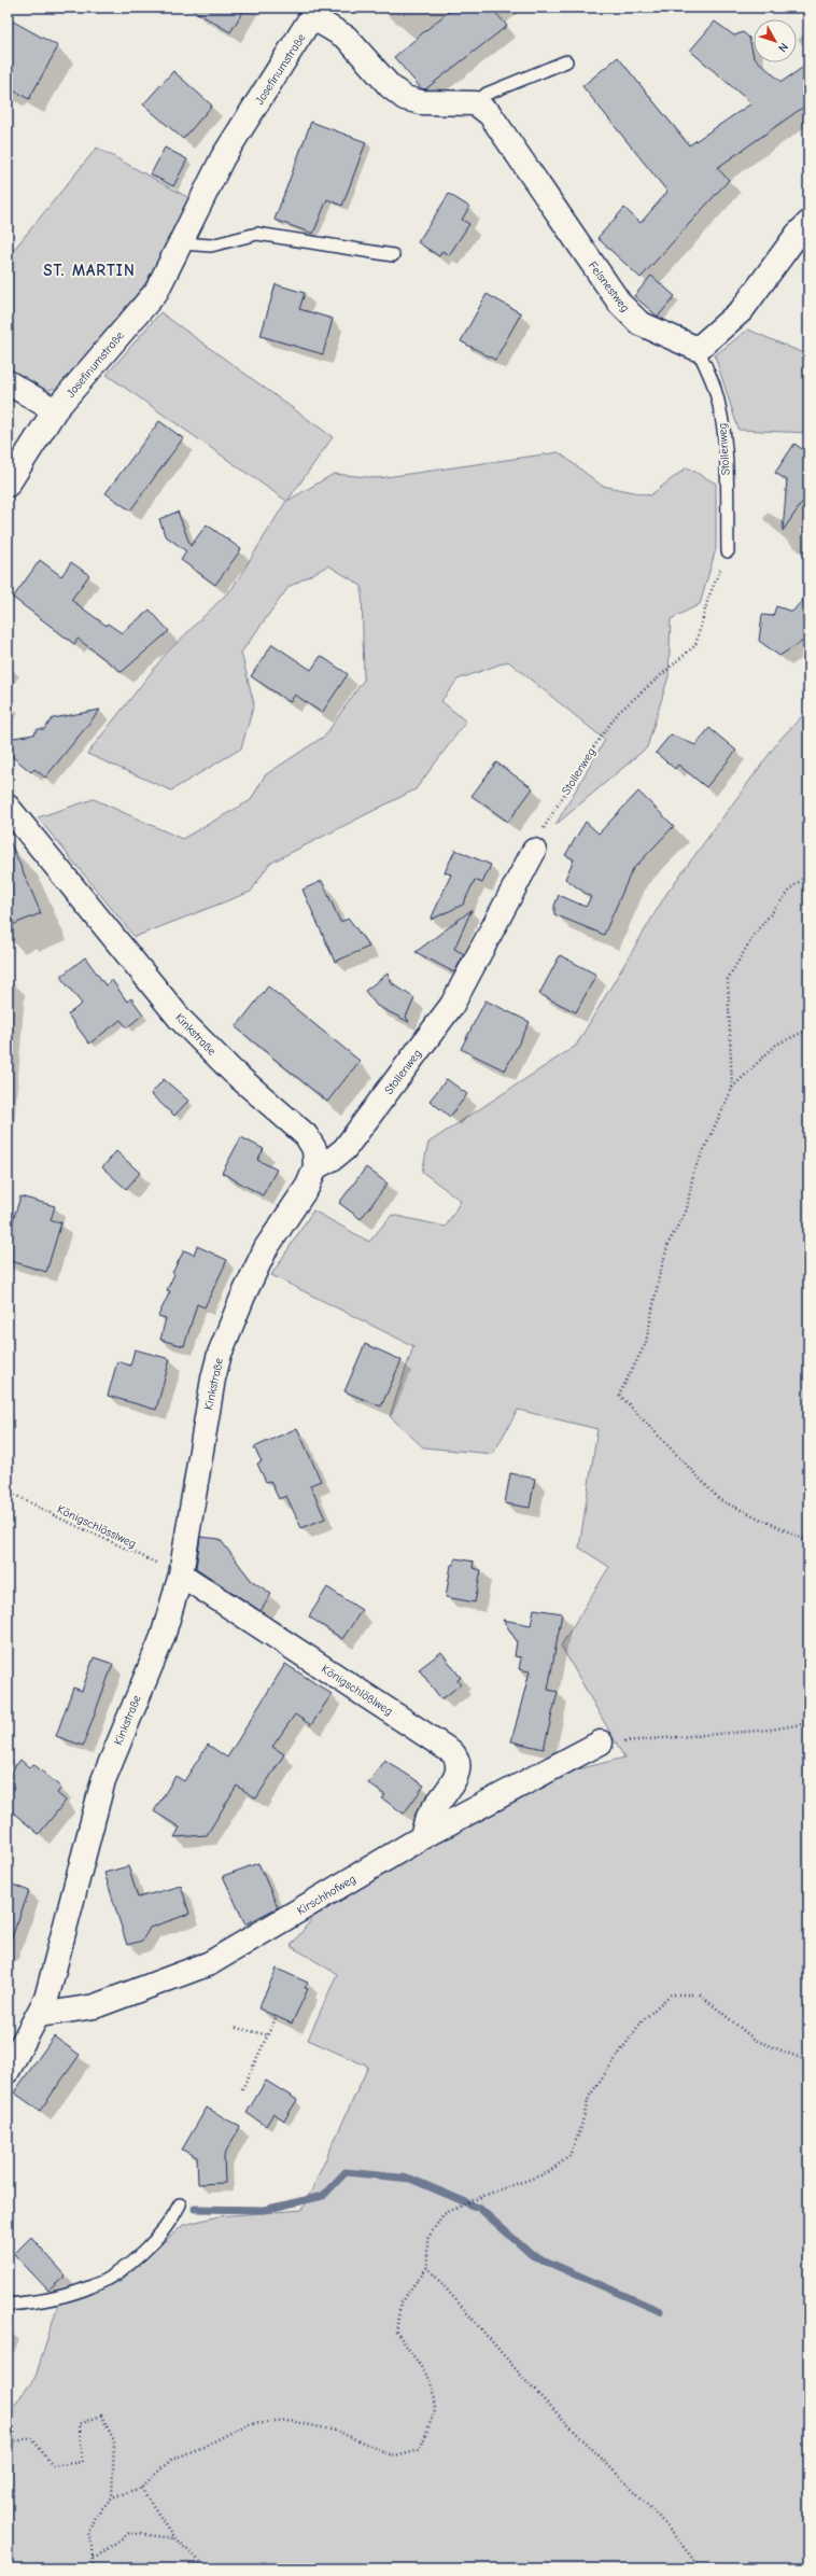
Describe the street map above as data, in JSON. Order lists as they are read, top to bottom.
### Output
{
  "streets": {
    "street": [
      "Josefinumstraße",
      "Felsnestweg",
      "Stollenweg",
      "Kinkstraße",
      "Königschlößlweg",
      "Kirschhofweg"
    ],
    "path": ["Königschlösslweg"]
  },
  "crossings": [
    ["Felsnestweg", "Stollenweg"],
    ["Stollenweg", "Kinkstraße"],
    ["Kinkstraße", "Königschlösslweg"],
    ["Kinkstraße", "Königschlößlweg"],
    ["Kinkstraße", "Kirschhofweg"],
    ["Königschlösslweg", "Königschlößlweg"],
    ["Königschlößlweg", "Kirschhofweg"]
  ],
  "districts": ["ST. MARTIN"],
  "north": "bottom right"
}
